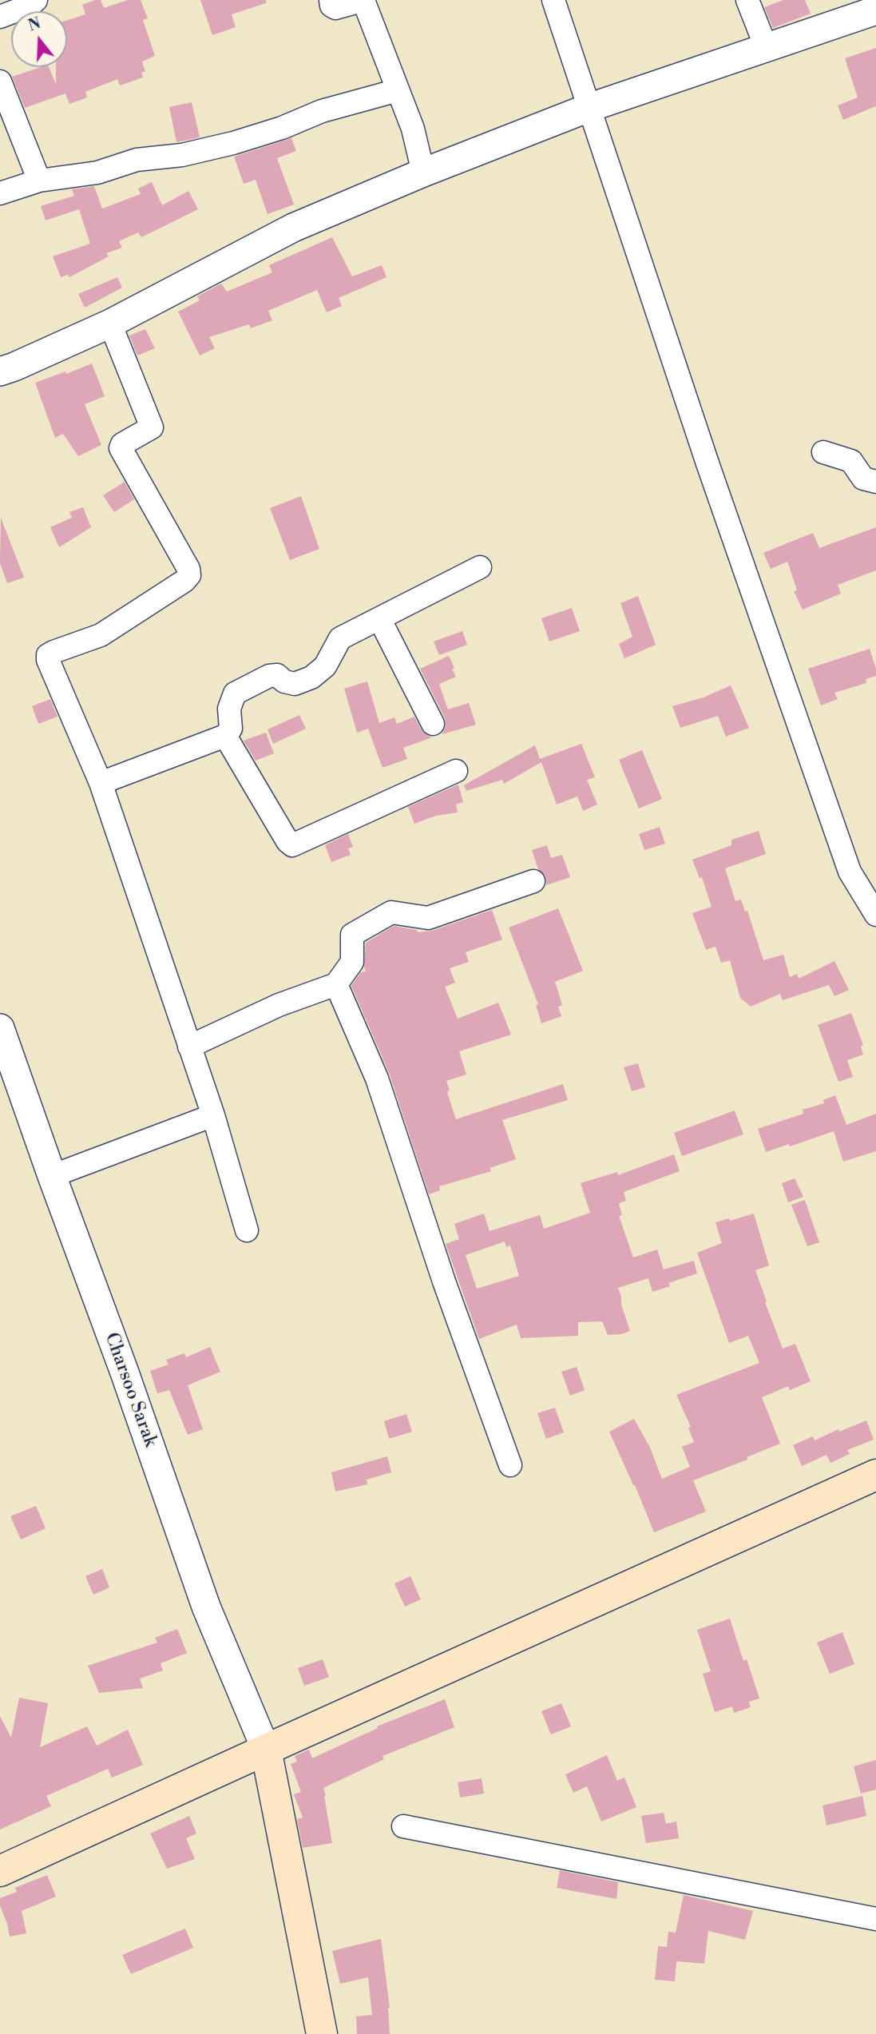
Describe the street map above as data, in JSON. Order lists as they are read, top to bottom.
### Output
{
  "streets": {
    "street": ["Charsoo Sarak"]
  },
  "north": "top"
}
